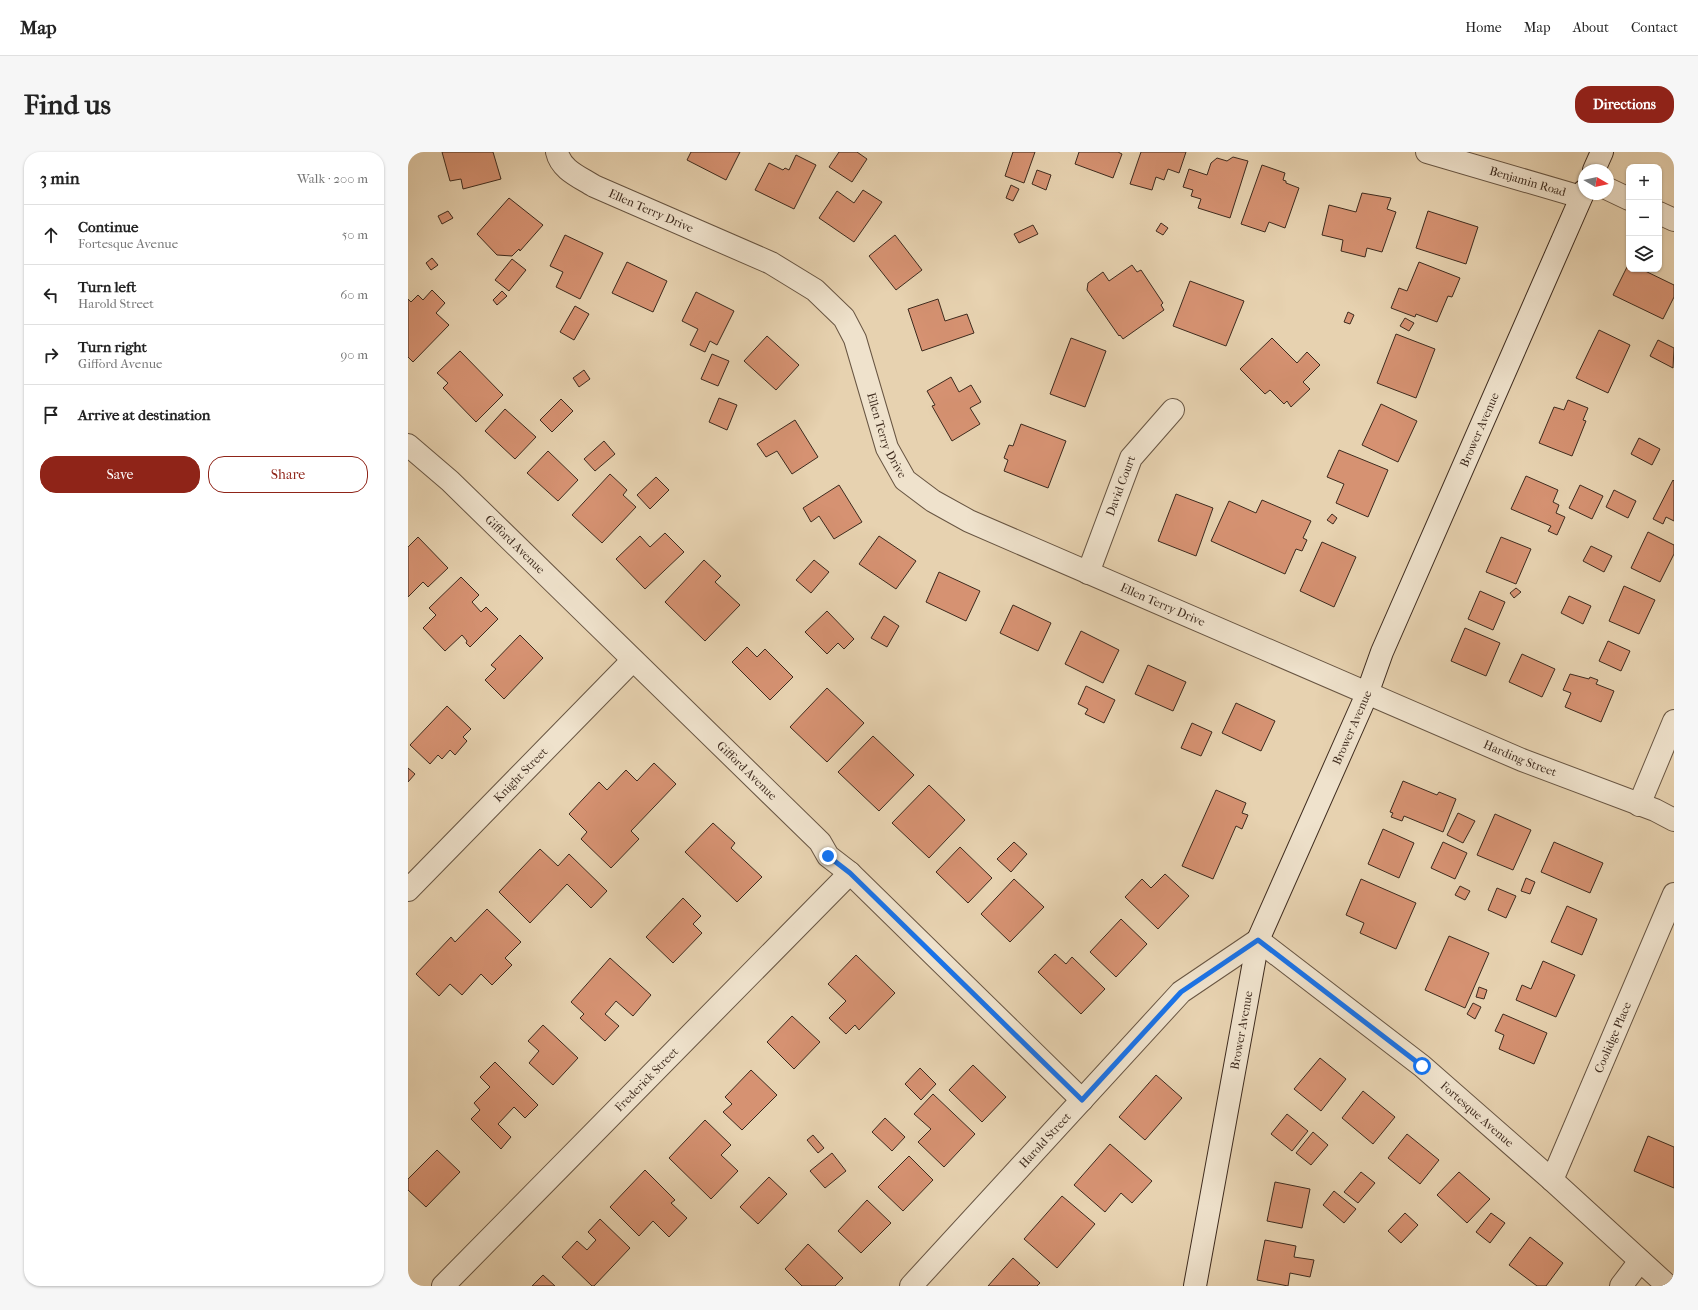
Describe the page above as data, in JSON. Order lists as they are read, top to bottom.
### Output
{
  "streets": {
    "street": [
      "Benjamin Road",
      "Ellen Terry Drive",
      "Brower Avenue",
      "David Court",
      "Gifford Avenue",
      "Harding Street",
      "Knight Street",
      "Coolidge Place",
      "Frederick Street",
      "Fortesque Avenue",
      "Harold Street"
    ]
  },
  "crossings": [
    ["Ellen Terry Drive", "Brower Avenue"],
    ["Ellen Terry Drive", "David Court"],
    ["Ellen Terry Drive", "Harding Street"],
    ["Brower Avenue", "Harding Street"],
    ["Brower Avenue", "Fortesque Avenue"],
    ["Brower Avenue", "Harold Street"],
    ["Gifford Avenue", "Knight Street"],
    ["Gifford Avenue", "Frederick Street"],
    ["Gifford Avenue", "Harold Street"],
    ["Coolidge Place", "Fortesque Avenue"],
    ["Fortesque Avenue", "Harold Street"]
  ],
  "north": "right",
  "page": {
    "header": "Map",
    "nav": [
      "Home",
      "Map",
      "About",
      "Contact"
    ],
    "buttons": [
      "Directions",
      ["Save", "Share"]
    ],
    "title": "Find us",
    "heading": ["3 min", "Walk · 200 m"],
    "map_buttons": ["+", "−"],
    "list": [
      ["Continue", "Fortesque Avenue", "50 m"],
      ["Turn left", "Harold Street", "60 m"],
      ["Turn right", "Gifford Avenue", "90 m"],
      "Arrive at destination"
    ]
  }
}
